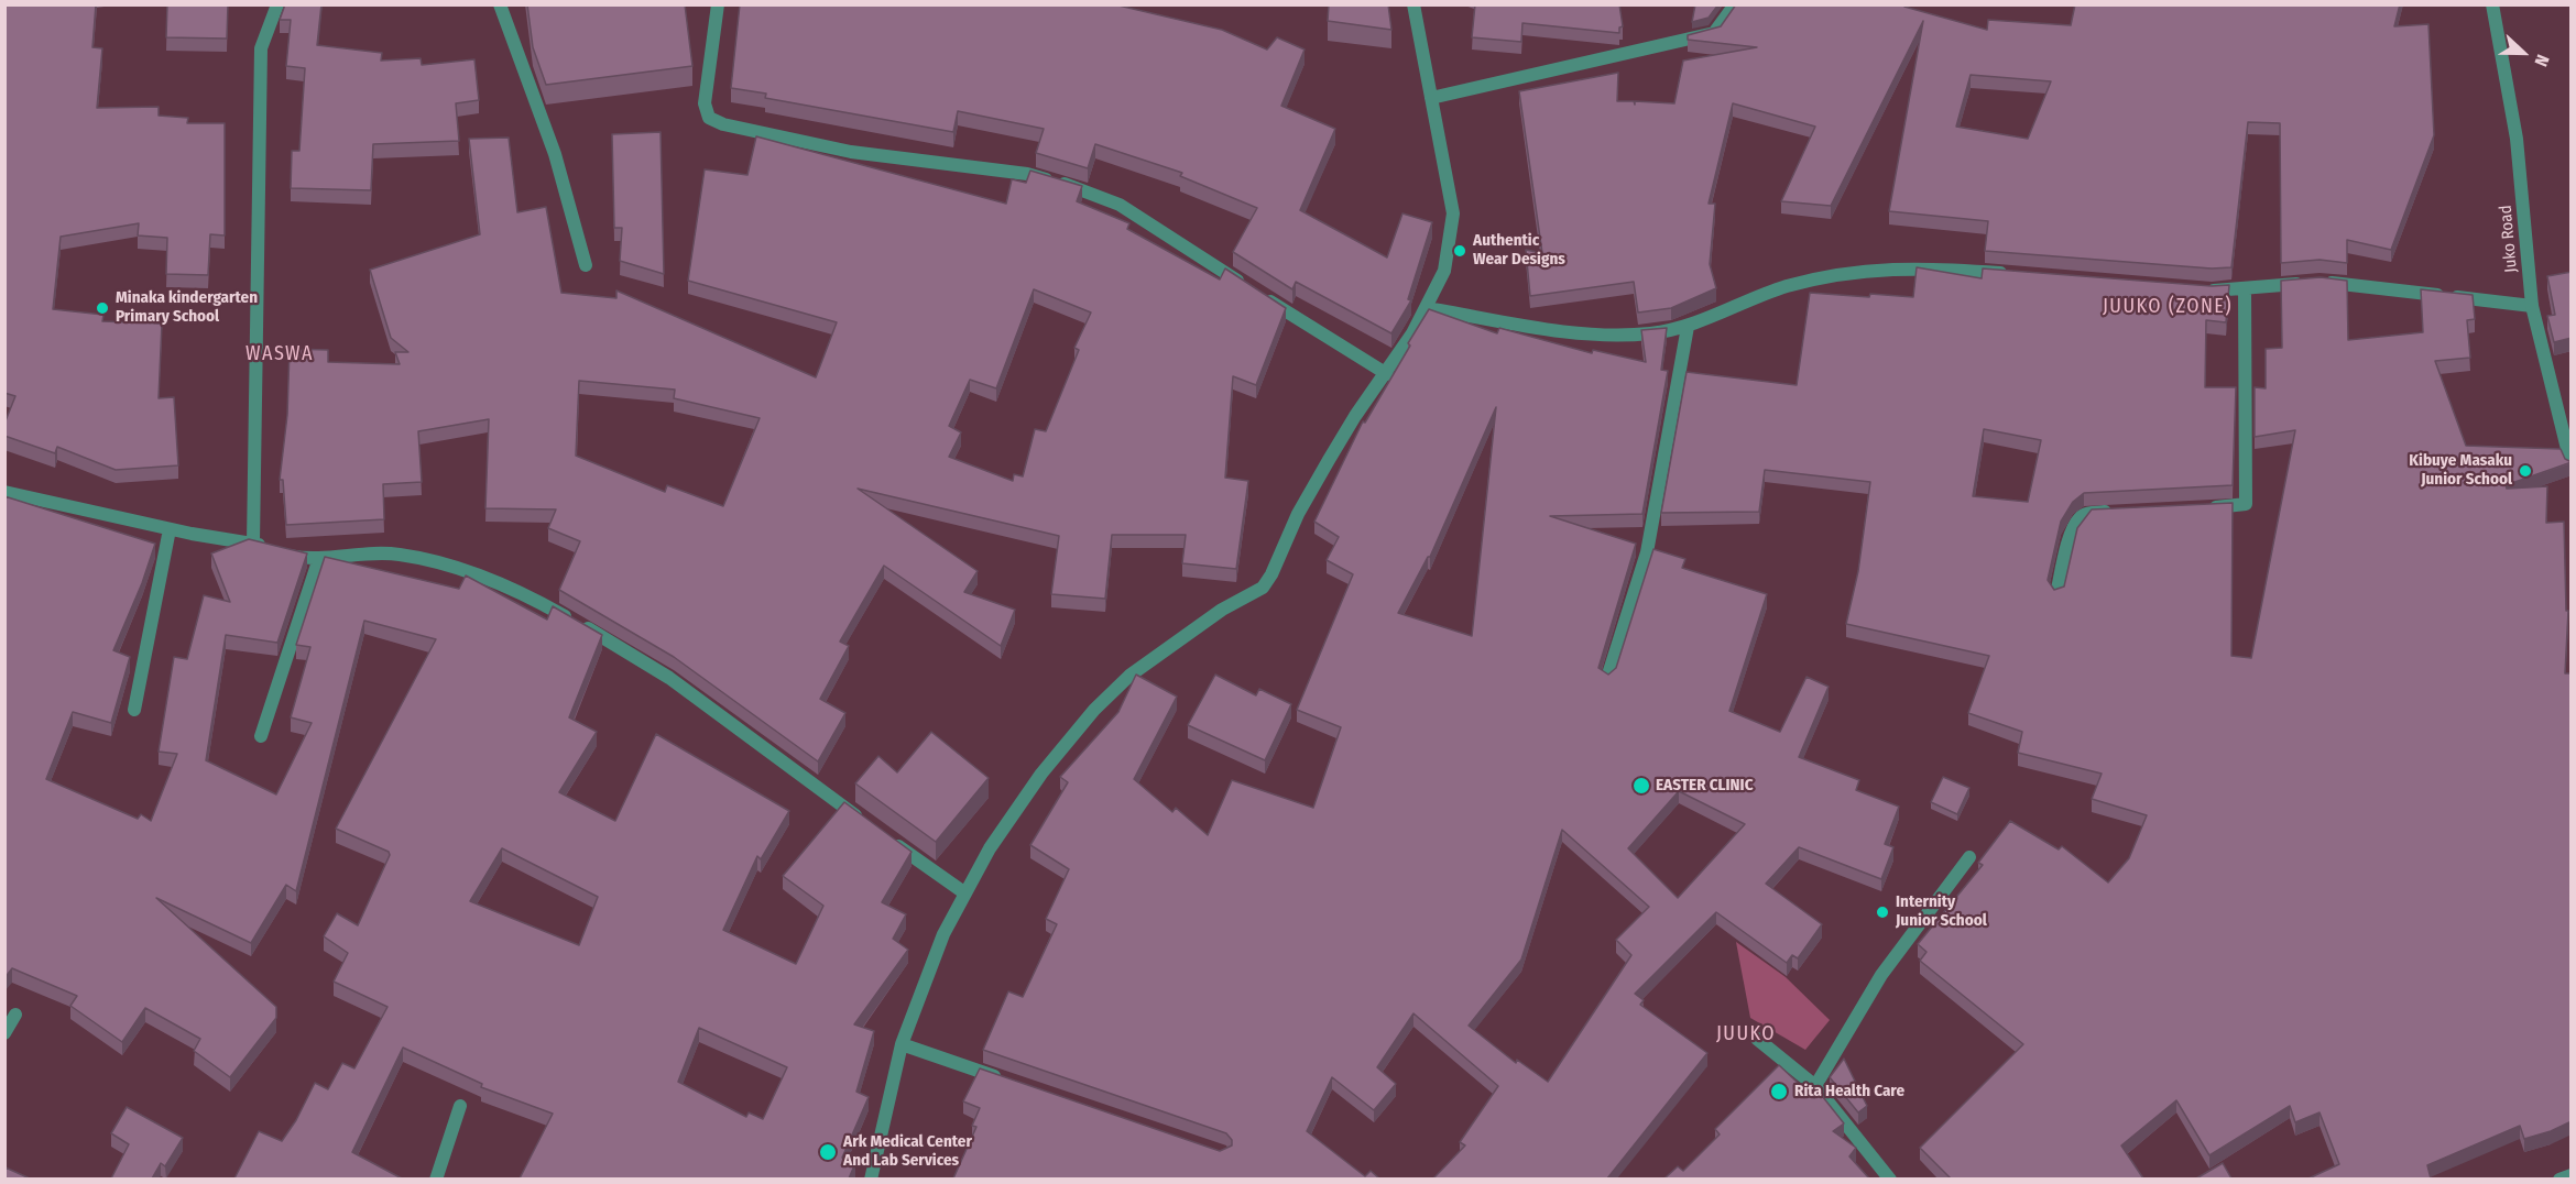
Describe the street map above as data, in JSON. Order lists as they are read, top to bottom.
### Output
{
  "streets": {
    "street": ["Juko Road"]
  },
  "districts": ["JUUKO (ZONE)", "WASWA", "JUUKO"],
  "places": [
    "Authentic Wear Designs",
    "Minaka kindergarten Primary School",
    "Kibuye Masaku Junior School",
    "EASTER CLINIC",
    "Internity Junior School",
    "Rita Health Care",
    "Ark Medical Center And Lab Services"
  ],
  "north": "right"
}
